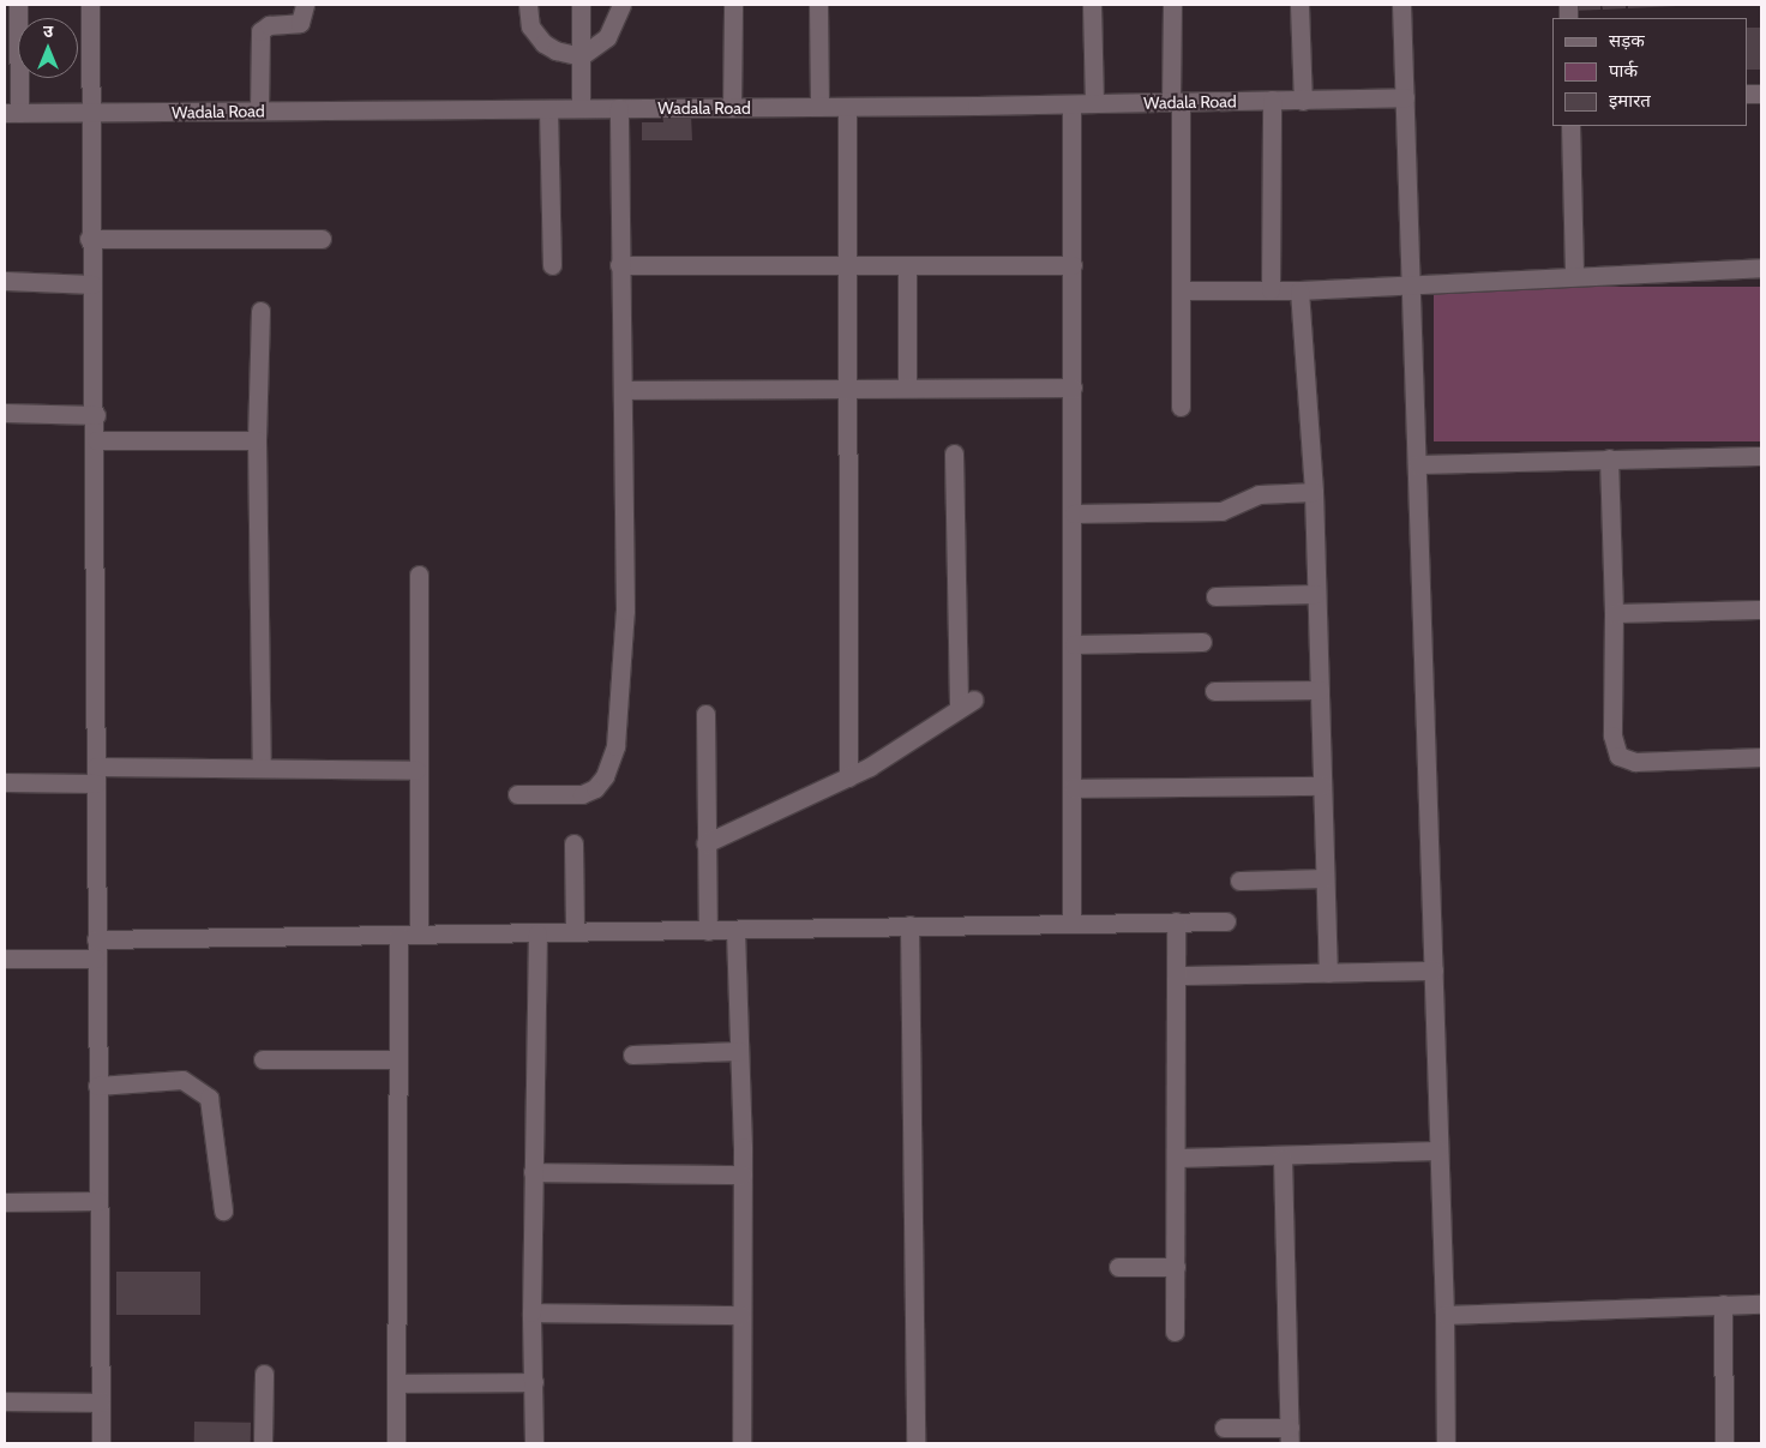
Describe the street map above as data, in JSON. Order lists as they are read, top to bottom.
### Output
{
  "streets": {
    "street": ["Wadala Road"]
  },
  "legend": ["सड़क", "पार्क", "इमारत"],
  "north": "top"
}
